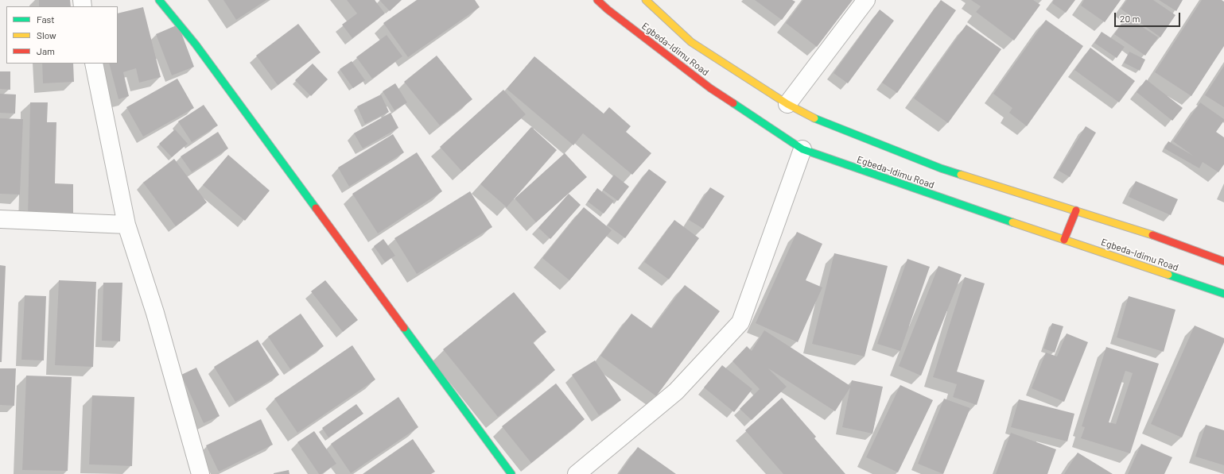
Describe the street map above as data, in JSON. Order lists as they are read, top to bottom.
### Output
{
  "streets": {
    "main road": ["Egbeda-Idimu Road"]
  },
  "legend": ["Fast", "Slow", "Jam"],
  "scale_bar": "20 m"
}
